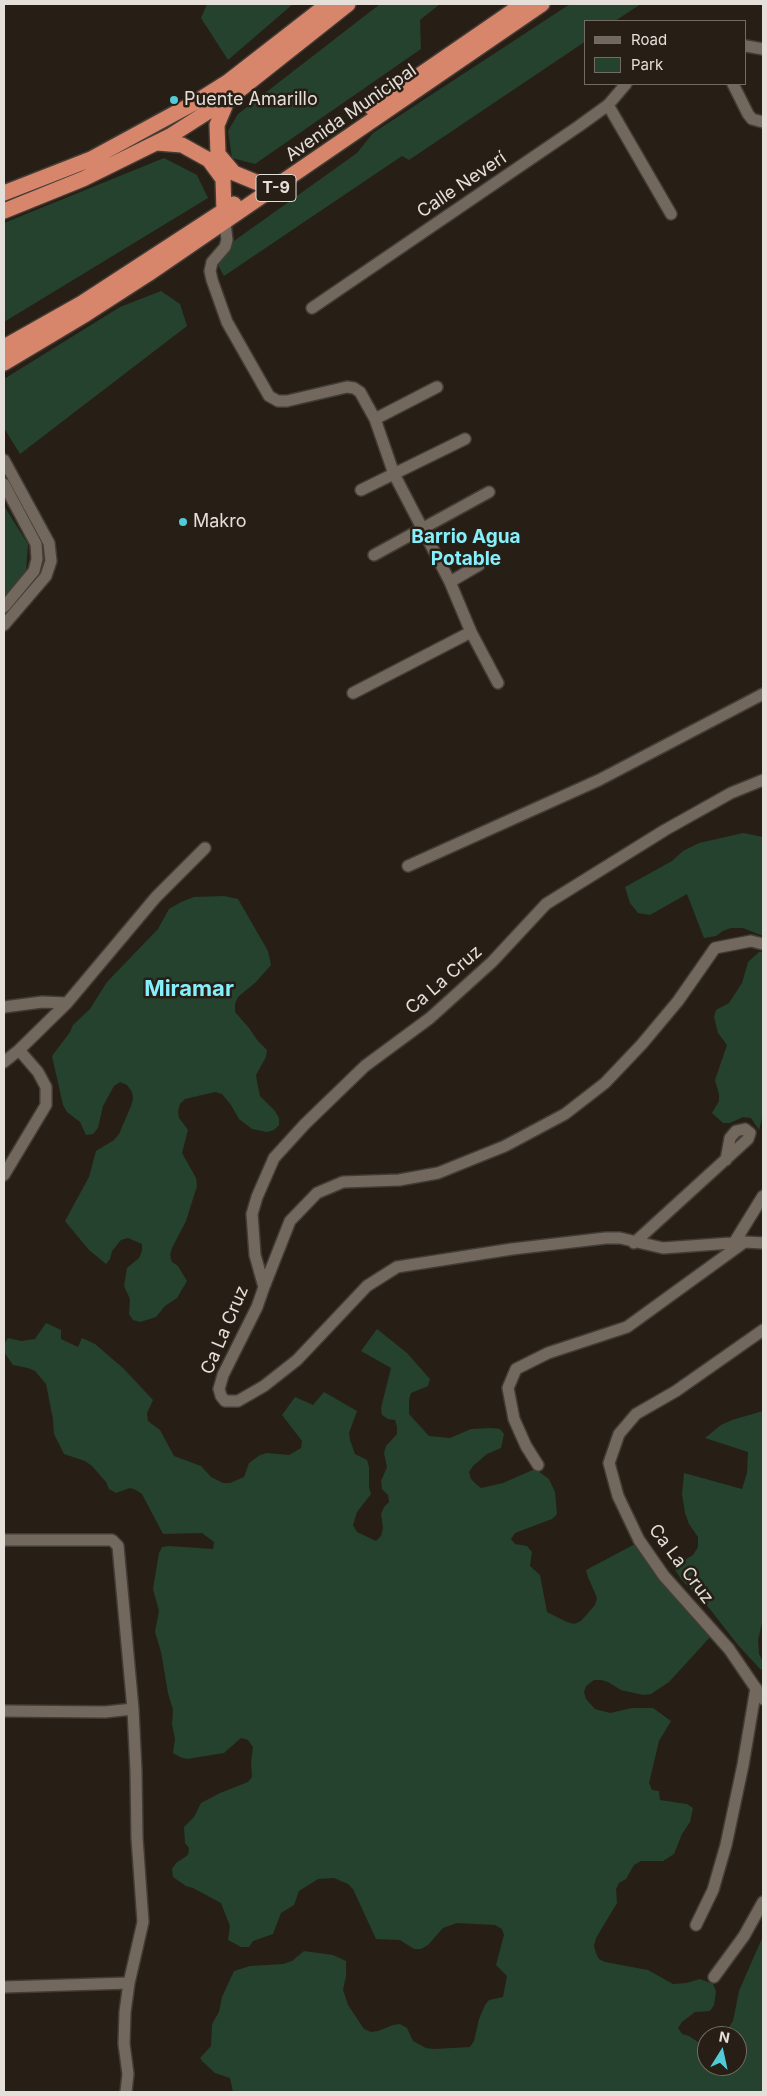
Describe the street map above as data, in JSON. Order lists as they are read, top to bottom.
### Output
{
  "streets": {
    "highway": ["Avenida Municipal", "T-9"],
    "street": ["Calle Neverí", "Ca La Cruz"]
  },
  "districts": ["Barrio Agua Potable", "Miramar"],
  "places": ["Puente Amarillo", "Makro"],
  "legend": ["Road", "Park"],
  "north": "top"
}
